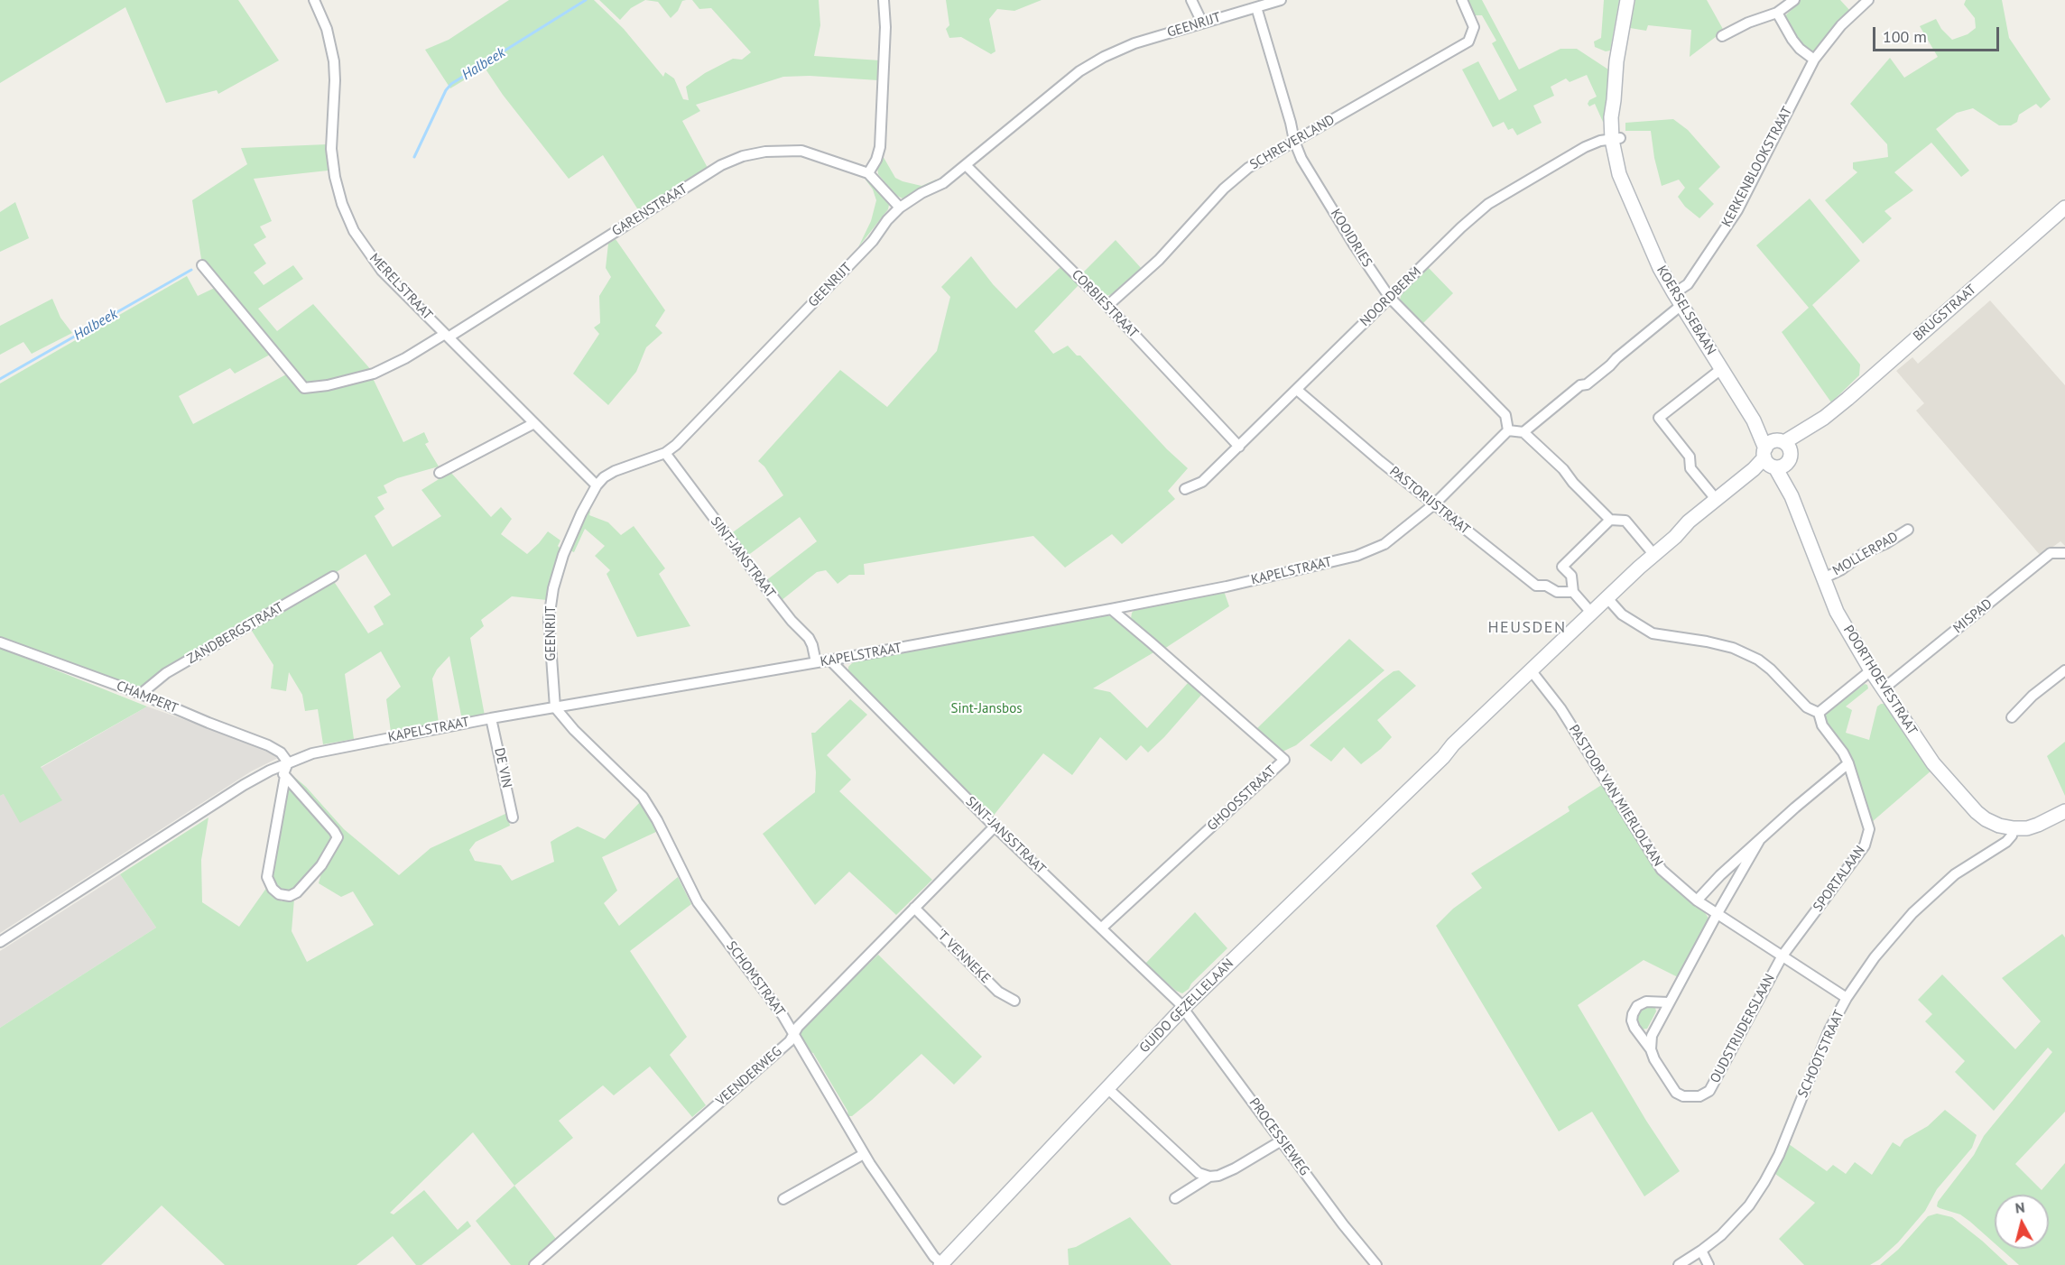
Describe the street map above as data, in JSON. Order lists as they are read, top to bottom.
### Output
{
  "streets": {
    "main road": [
      "KOERSELSEBAAN",
      "BRUGSTRAAT",
      "POORTHOEVESTRAAT",
      "GUIDO GEZELLELAAN"
    ],
    "street": [
      "GEENRIJT",
      "SCHREVERLAND",
      "KERKENBLOOKSTRAAT",
      "GARENSTRAAT",
      "KOOIDRIES",
      "MERELSTRAAT",
      "NOORDBERM",
      "CORBIESTRAAT",
      "PASTORIJSTRAAT",
      "MOLLERPAD",
      "SINT-JANSTRAAT",
      "KAPELSTRAAT",
      "MISPAD",
      "ZANDBERGSTRAAT",
      "CHAMPERT",
      "DE VIN",
      "PASTOOR VAN MIERLOLAAN",
      "GHOOSSTRAAT",
      "SINT-JANSSTRAAT",
      "SPORTALAAN",
      "'T VENNEKE",
      "SCHOMSTRAAT",
      "OUDSTRIJDERSLAAN",
      "SCHOOTSTRAAT",
      "VEENDERWEG",
      "PROCESSIEWEG"
    ]
  },
  "crossings": [
    ["GEENRIJT", "GARENSTRAAT"],
    ["GEENRIJT", "KOOIDRIES"],
    ["GEENRIJT", "MERELSTRAAT"],
    ["GEENRIJT", "CORBIESTRAAT"],
    ["GEENRIJT", "SINT-JANSTRAAT"],
    ["GEENRIJT", "KAPELSTRAAT"],
    ["GEENRIJT", "SCHOMSTRAAT"],
    ["SCHREVERLAND", "KOOIDRIES"],
    ["SCHREVERLAND", "CORBIESTRAAT"],
    ["KERKENBLOOKSTRAAT", "KOERSELSEBAAN"],
    ["GARENSTRAAT", "MERELSTRAAT"],
    ["KOOIDRIES", "NOORDBERM"],
    ["KOOIDRIES", "KAPELSTRAAT"],
    ["NOORDBERM", "CORBIESTRAAT"],
    ["NOORDBERM", "KOERSELSEBAAN"],
    ["NOORDBERM", "PASTORIJSTRAAT"],
    ["KOERSELSEBAAN", "BRUGSTRAAT"],
    ["KOERSELSEBAAN", "POORTHOEVESTRAAT"],
    ["BRUGSTRAAT", "POORTHOEVESTRAAT"],
    ["PASTORIJSTRAAT", "KAPELSTRAAT"],
    ["MOLLERPAD", "POORTHOEVESTRAAT"],
    ["SINT-JANSTRAAT", "KAPELSTRAAT"],
    ["KAPELSTRAAT", "CHAMPERT"],
    ["KAPELSTRAAT", "DE VIN"],
    ["KAPELSTRAAT", "GHOOSSTRAAT"],
    ["KAPELSTRAAT", "SINT-JANSSTRAAT"],
    ["KAPELSTRAAT", "SCHOMSTRAAT"],
    ["MISPAD", "POORTHOEVESTRAAT"],
    ["ZANDBERGSTRAAT", "CHAMPERT"],
    ["POORTHOEVESTRAAT", "SCHOOTSTRAAT"],
    ["PASTOOR VAN MIERLOLAAN", "SPORTALAAN"],
    ["PASTOOR VAN MIERLOLAAN", "GUIDO GEZELLELAAN"],
    ["PASTOOR VAN MIERLOLAAN", "OUDSTRIJDERSLAAN"],
    ["PASTOOR VAN MIERLOLAAN", "SCHOOTSTRAAT"],
    ["GHOOSSTRAAT", "SINT-JANSSTRAAT"],
    ["SINT-JANSSTRAAT", "GUIDO GEZELLELAAN"],
    ["SINT-JANSSTRAAT", "VEENDERWEG"],
    ["SINT-JANSSTRAAT", "PROCESSIEWEG"],
    ["SPORTALAAN", "OUDSTRIJDERSLAAN"],
    ["'T VENNEKE", "VEENDERWEG"],
    ["SCHOMSTRAAT", "GUIDO GEZELLELAAN"],
    ["SCHOMSTRAAT", "VEENDERWEG"],
    ["GUIDO GEZELLELAAN", "PROCESSIEWEG"]
  ],
  "districts": ["HEUSDEN"],
  "water": ["Halbeek"],
  "parks": ["Sint-Jansbos"],
  "scale_bar": "100 m",
  "north": "top"
}
